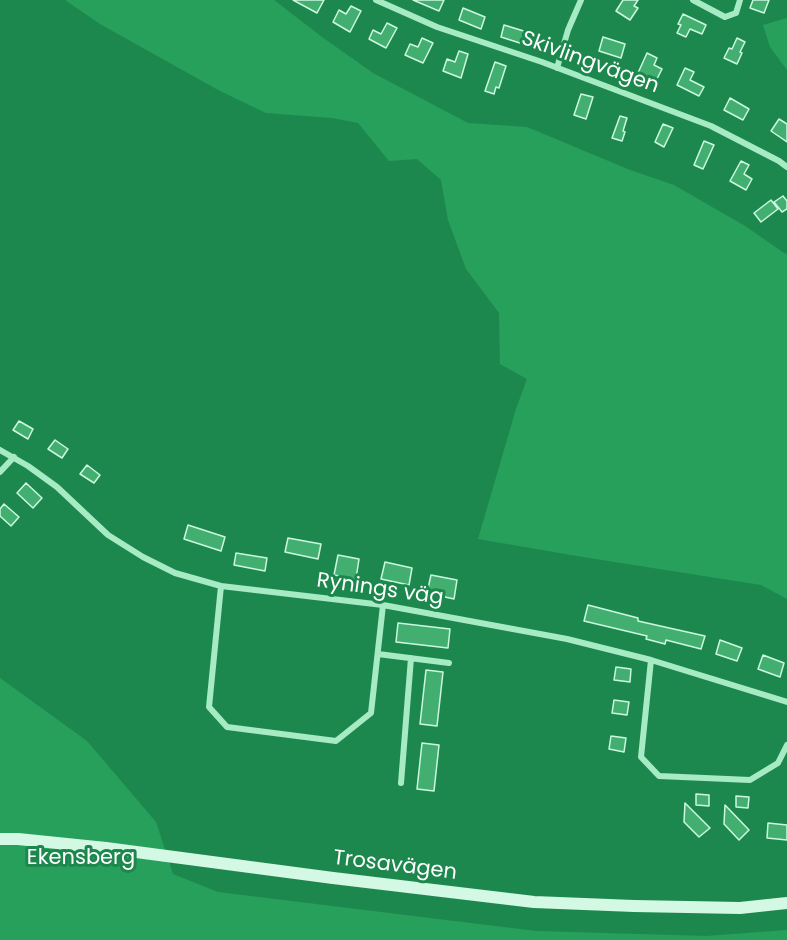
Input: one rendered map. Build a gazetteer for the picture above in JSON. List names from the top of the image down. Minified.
{"streets":{"main road":["Trosavägen"],"street":["Skivlingvägen","Rynings väg"]},"parks":["Ekensberg"]}
